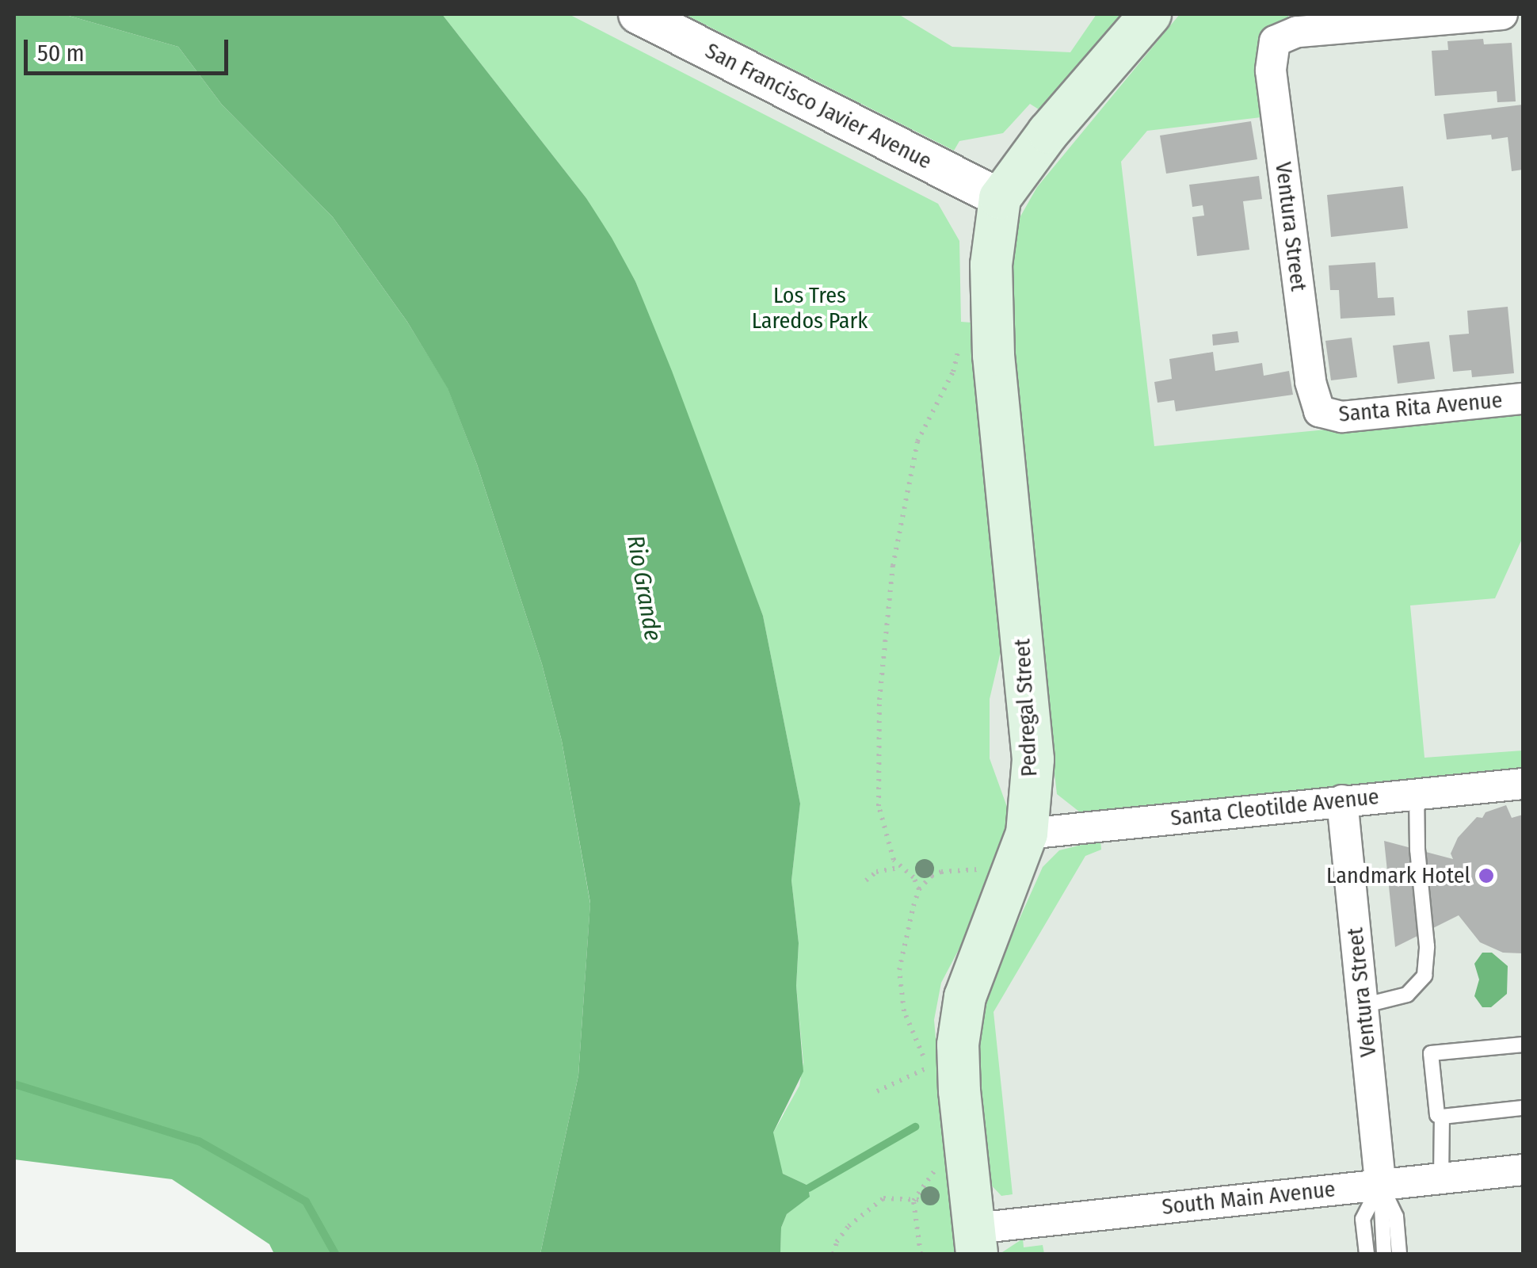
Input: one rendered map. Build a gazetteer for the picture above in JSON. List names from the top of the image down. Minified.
{"streets":{"main road":["Pedregal Street"],"street":["San Francisco Javier Avenue","Ventura Street","Santa Rita Avenue","Santa Cleotilde Avenue","South Main Avenue"]},"crossings":[["San Francisco Javier Avenue","Pedregal Street"],["Ventura Street","Santa Rita Avenue"],["Ventura Street","Santa Cleotilde Avenue"],["Ventura Street","South Main Avenue"],["Pedregal Street","Santa Cleotilde Avenue"],["Pedregal Street","South Main Avenue"]],"water":["Rio Grande"],"parks":["Los Tres Laredos Park"],"places":["Landmark Hotel"],"scale_bar":"50 m"}
